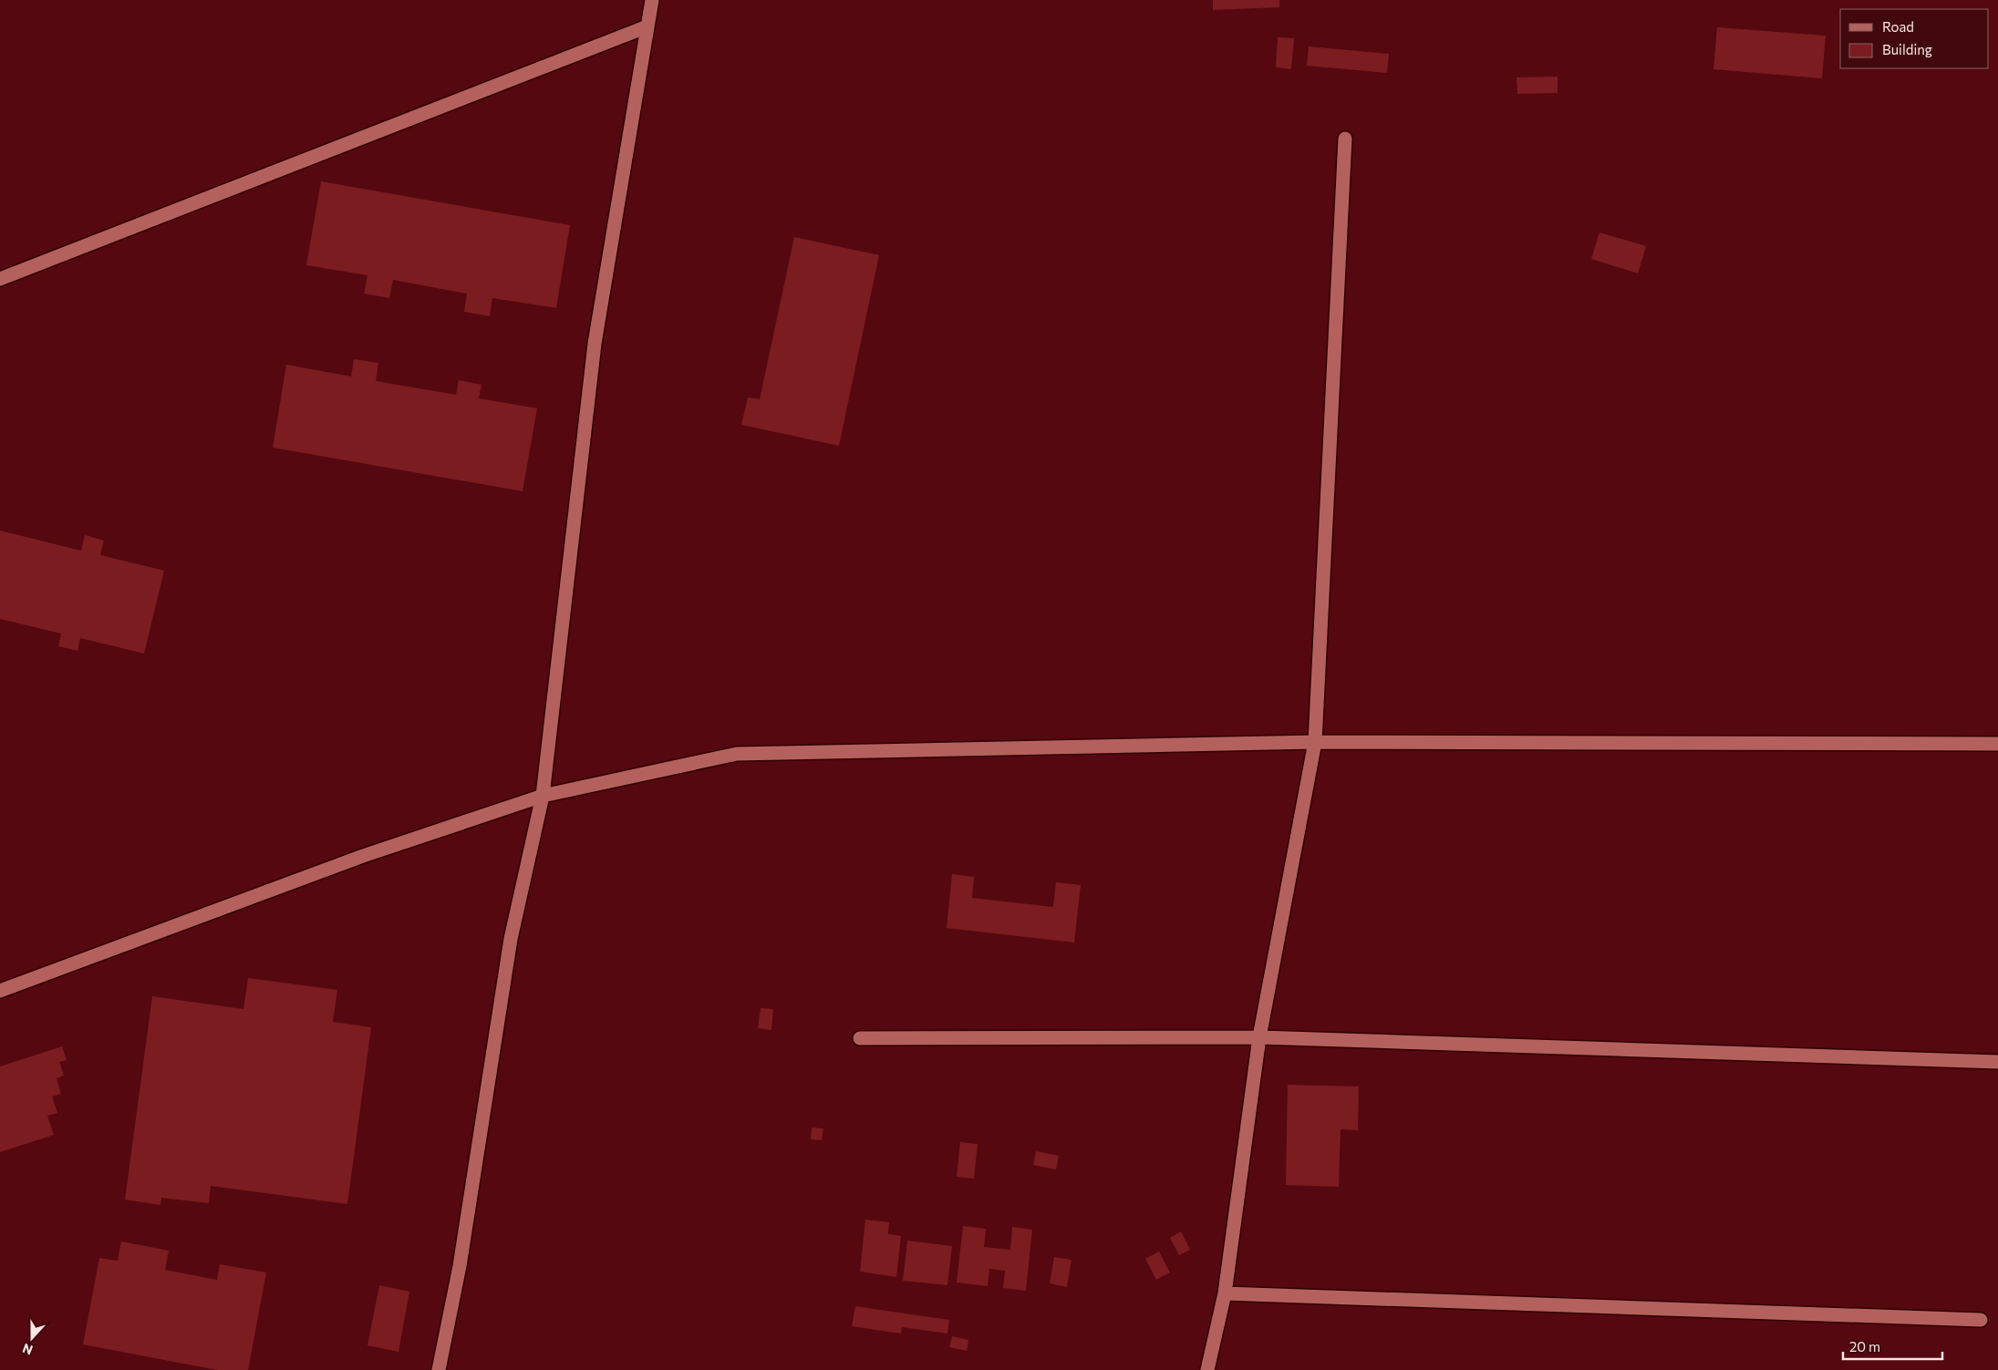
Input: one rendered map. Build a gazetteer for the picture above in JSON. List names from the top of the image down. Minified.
{"legend":["Road","Building"],"scale_bar":"20 m","north":"bottom"}
